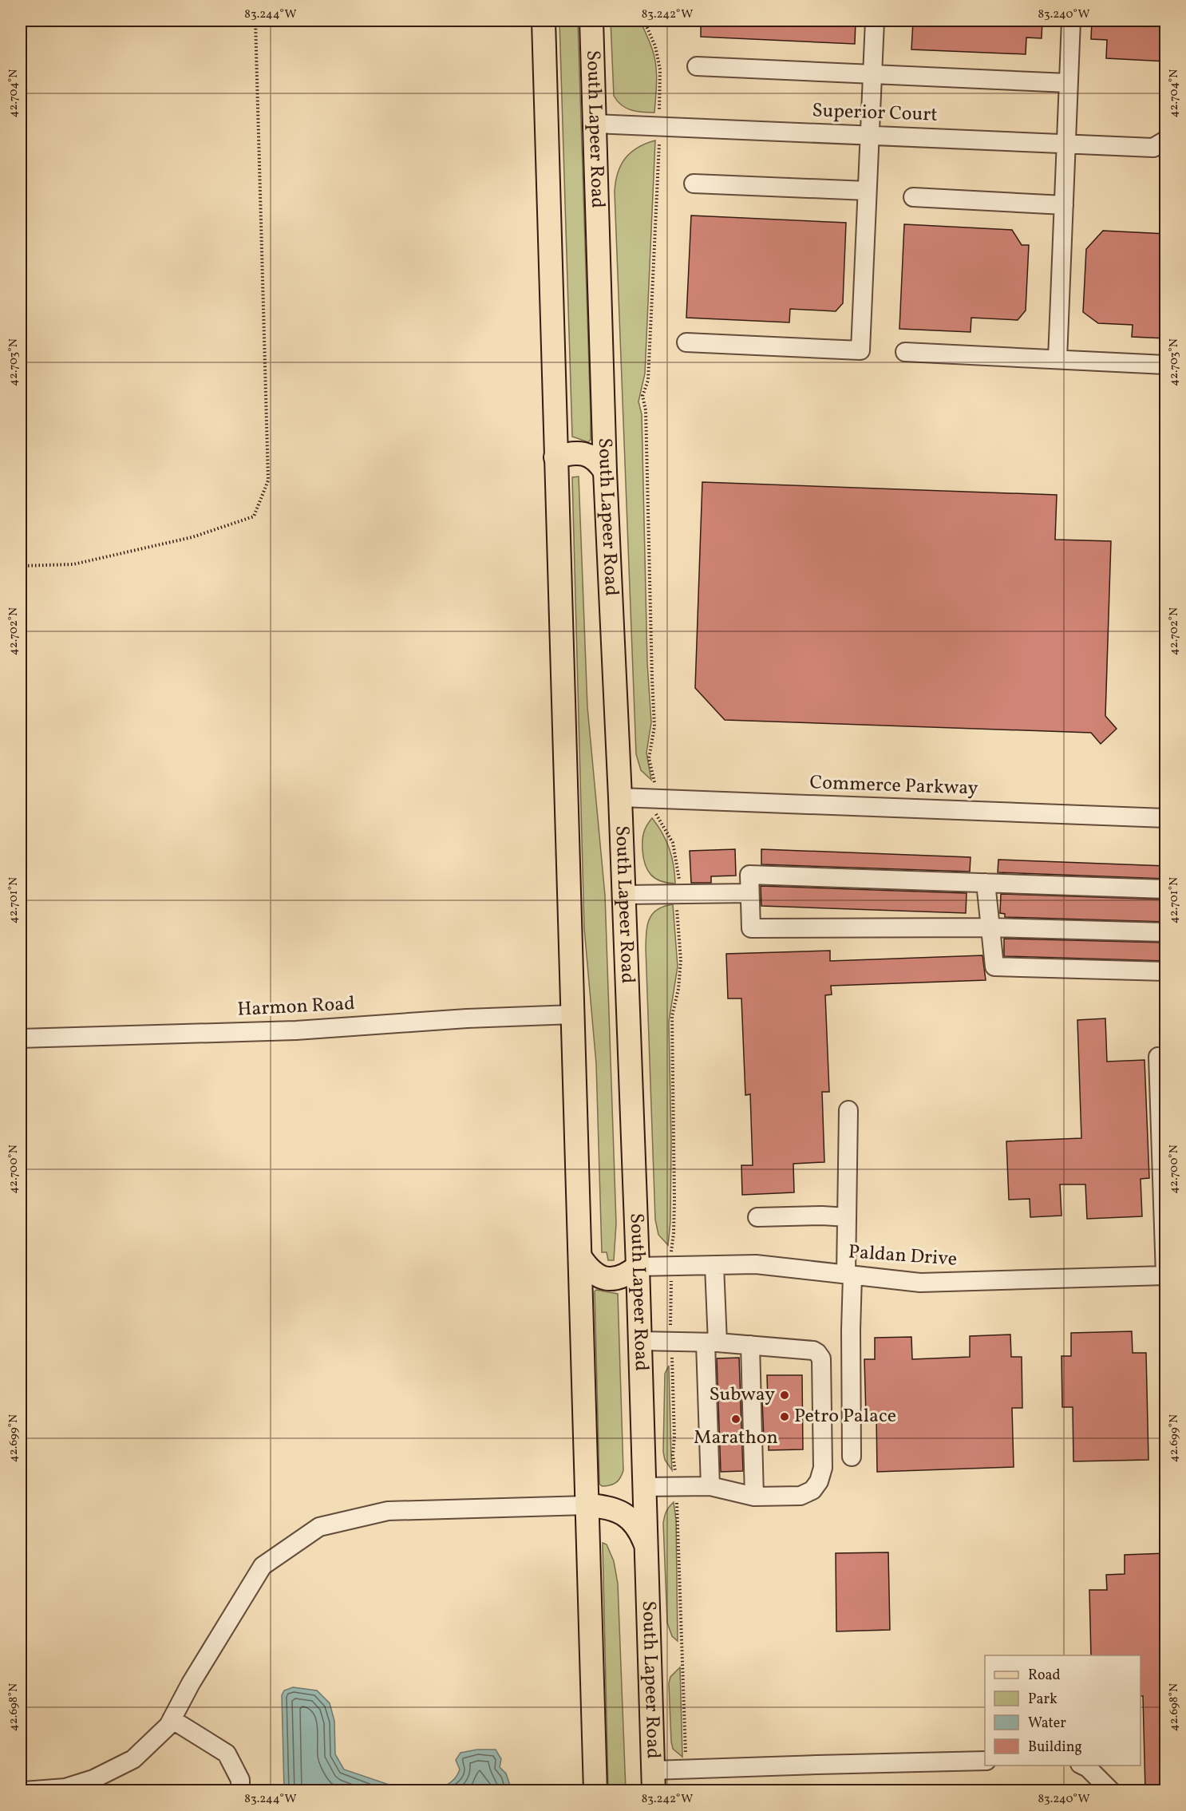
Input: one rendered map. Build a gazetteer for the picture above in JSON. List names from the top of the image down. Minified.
{"streets":{"main road":["South Lapeer Road"],"street":["Superior Court","Commerce Parkway","Harmon Road","Paldan Drive"]},"crossings":[["Superior Court","South Lapeer Road"],["South Lapeer Road","Commerce Parkway"],["South Lapeer Road","Paldan Drive"]],"places":["Subway","Petro Palace","Marathon"],"legend":["Road","Park","Water","Building"],"coordinates":["83.244°W","83.242°W","83.240°W","42.704°N","42.703°N","42.702°N","42.701°N","42.700°N","42.699°N","42.698°N"]}
